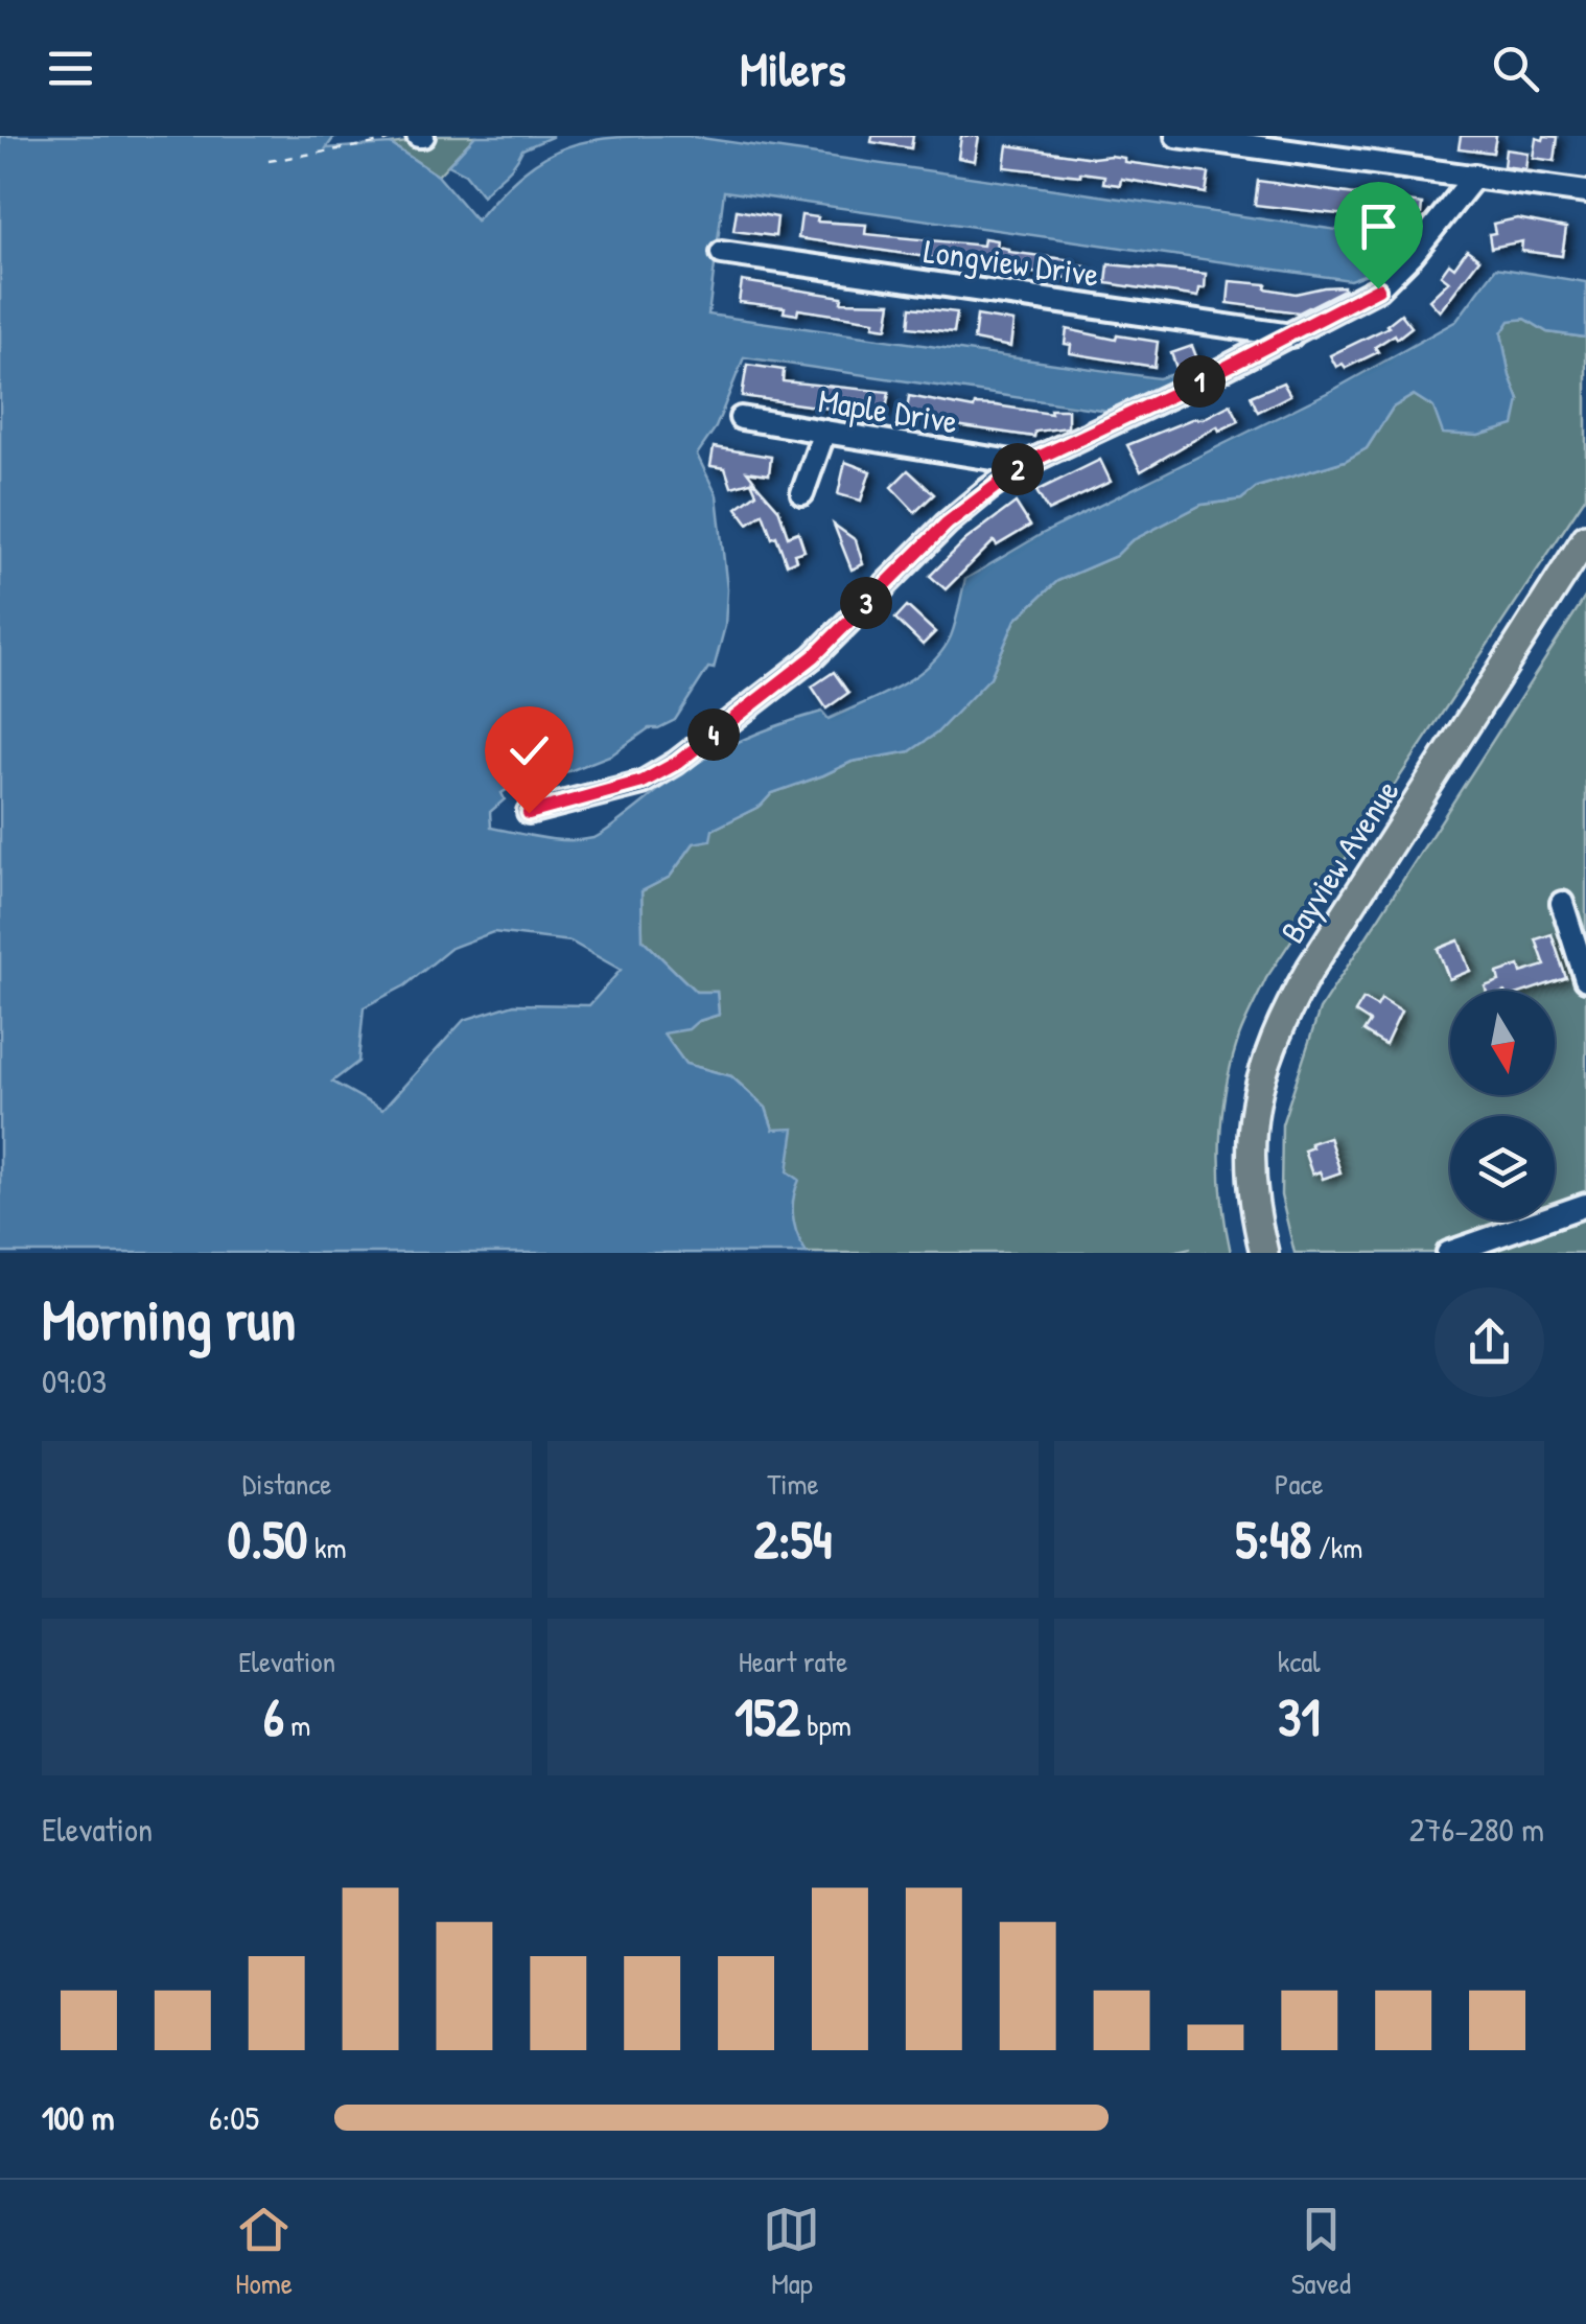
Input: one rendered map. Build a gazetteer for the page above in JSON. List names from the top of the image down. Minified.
{"streets":{"main road":["Bayview Avenue"],"street":["Longview Drive","Maple Drive"]},"north":"bottom","page":{"header":"Milers","pins":["1","2","3","4"],"heading":["Morning run","09:03"],"stats":[["Distance","0.50 km"],["Time","2:54"],["Pace","5:48 /km"],["Elevation","6 m"],["Heart rate","152 bpm"],["kcal","31"]],"chart":["Elevation","276–280 m"],"list":[{"name":"100 m","note":"6:05"}],"tabs":["Home","Map","Saved"]}}
